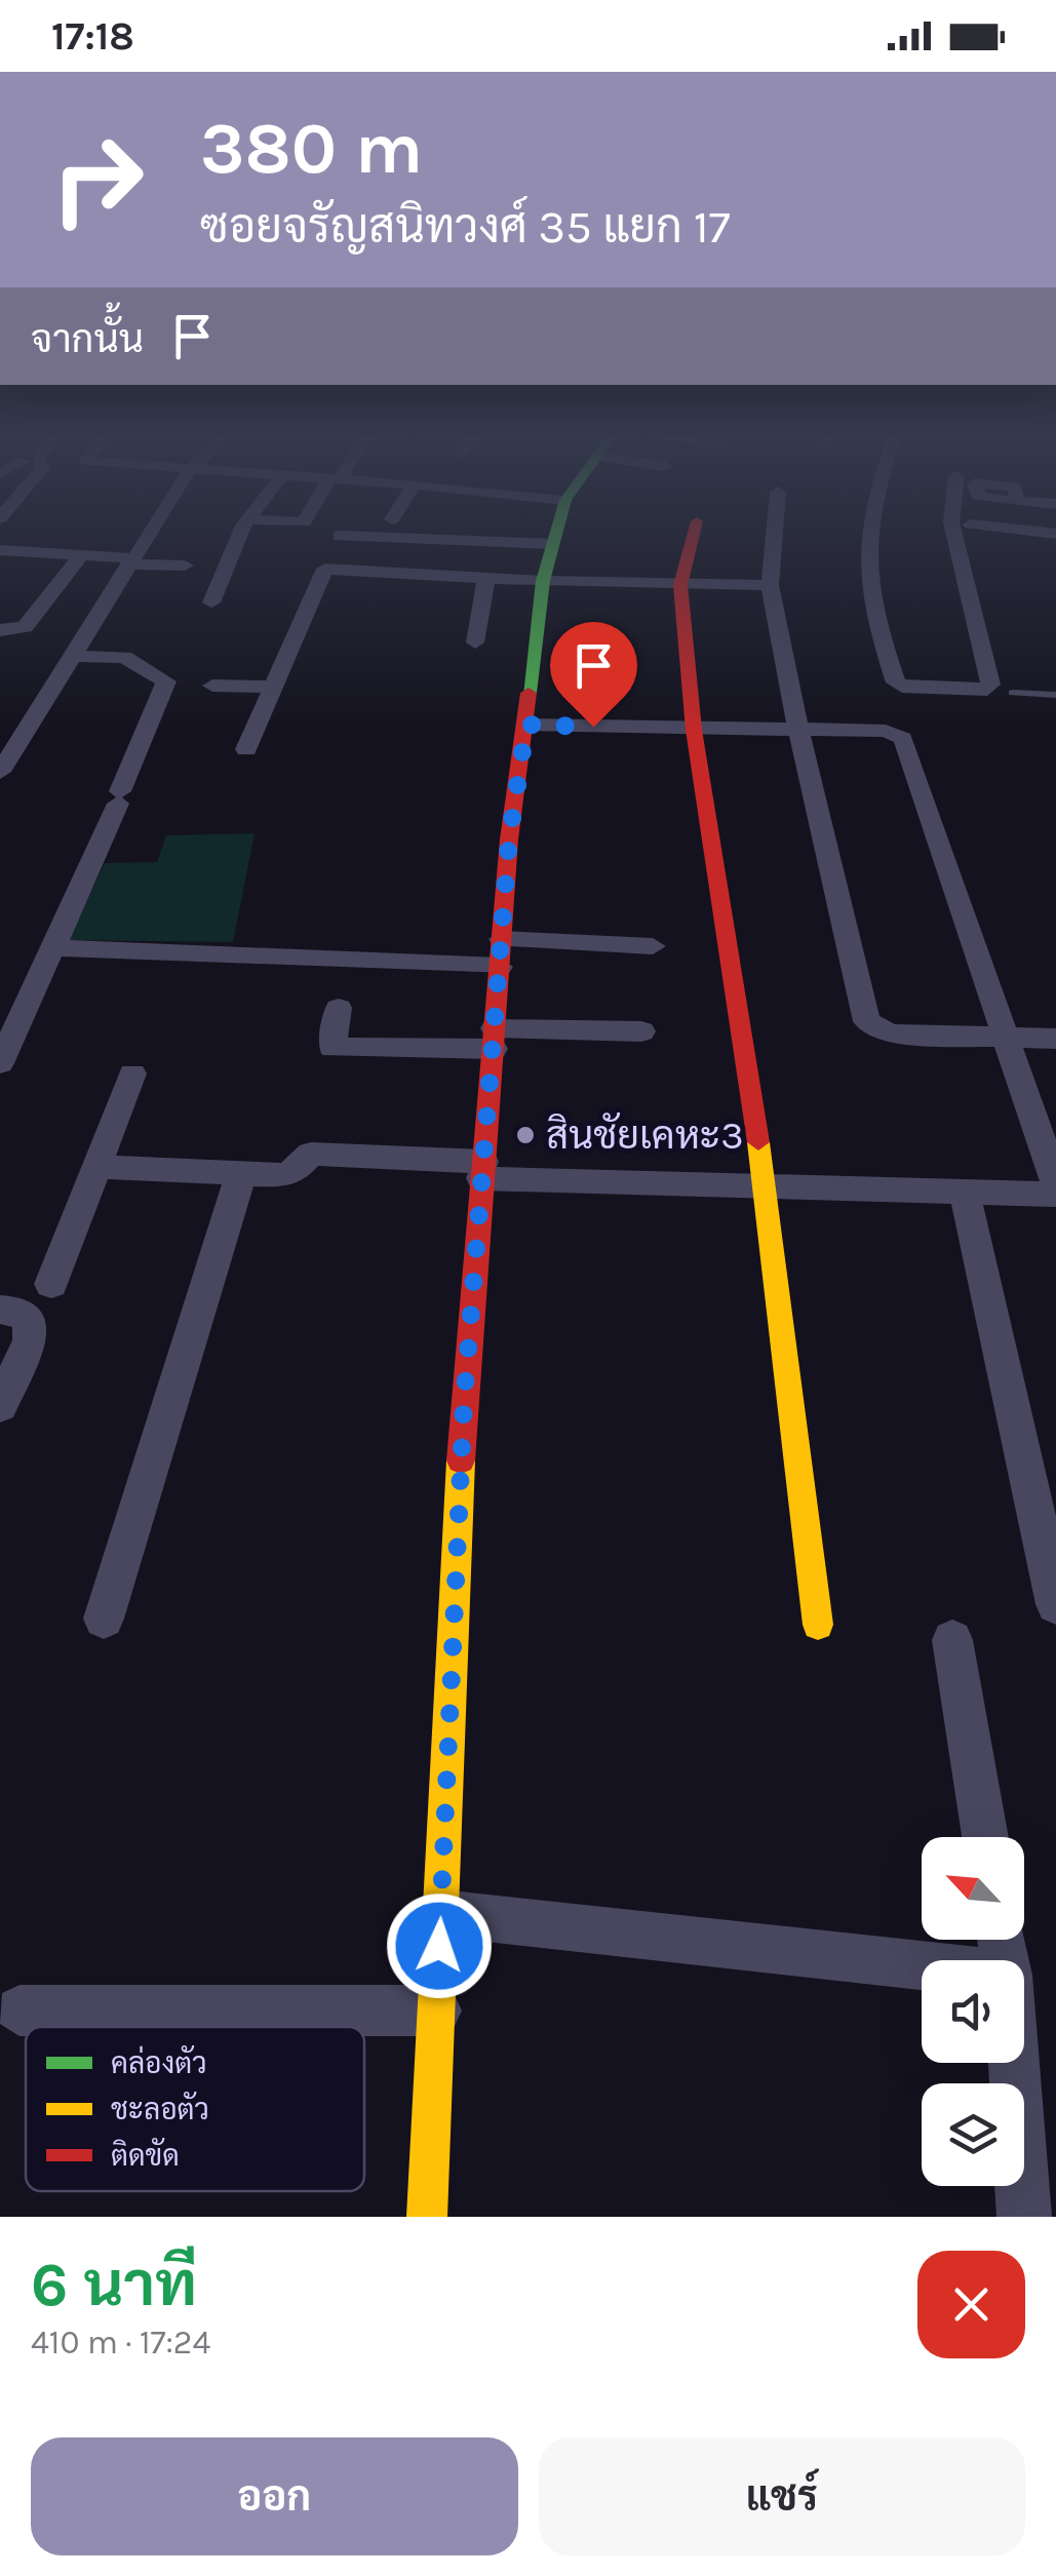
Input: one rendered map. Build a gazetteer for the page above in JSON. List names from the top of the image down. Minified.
{"places":["สินชัยเคหะ3"],"legend":["คล่องตัว","ชะลอตัว","ติดขัด"],"north":"top left","page":{"status":"17:18","turn":["380 m","ซอยจรัญสนิทวงศ์ 35 แยก 17"],"then":"จากนั้น","heading":["6 นาที","410 m · 17:24"],"buttons":["ออก","แชร์"]}}
